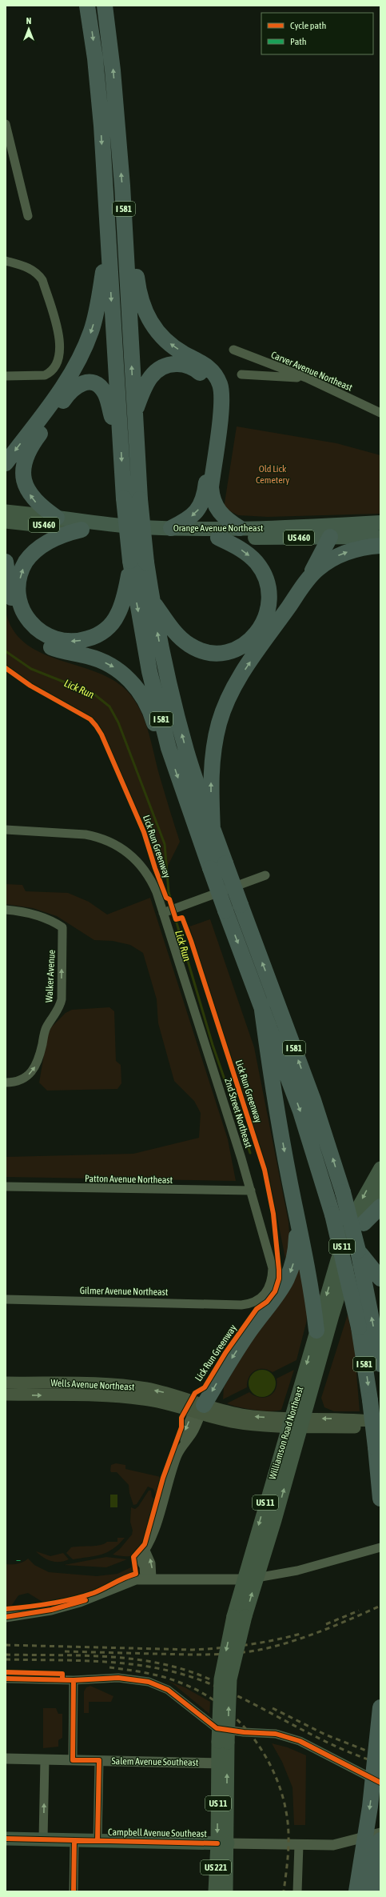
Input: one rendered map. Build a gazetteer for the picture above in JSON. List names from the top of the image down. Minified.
{"streets":{"highway":["I 581","US 460","Orange Avenue Northeast"],"main road":["US 11","Wells Avenue Northeast","Williamson Road Northeast","Campbell Avenue Southeast","US 221"],"street":["Carver Avenue Northeast","Walker Avenue","2nd Street Northeast","Patton Avenue Northeast","Gilmer Avenue Northeast","Salem Avenue Southeast"],"cycle path":["Lick Run Greenway"]},"crossings":[["US 460","Orange Avenue Northeast"],["2nd Street Northeast","Patton Avenue Northeast"],["2nd Street Northeast","Gilmer Avenue Northeast"],["US 11","Williamson Road Northeast"],["US 11","Salem Avenue Southeast"],["US 11","Campbell Avenue Southeast"],["US 11","US 221"],["Wells Avenue Northeast","Williamson Road Northeast"],["Williamson Road Northeast","Salem Avenue Southeast"],["Campbell Avenue Southeast","US 221"]],"water":["Lick Run"],"parks":["Old Lick Cemetery"],"legend":["Cycle path","Path"],"north":"top"}
